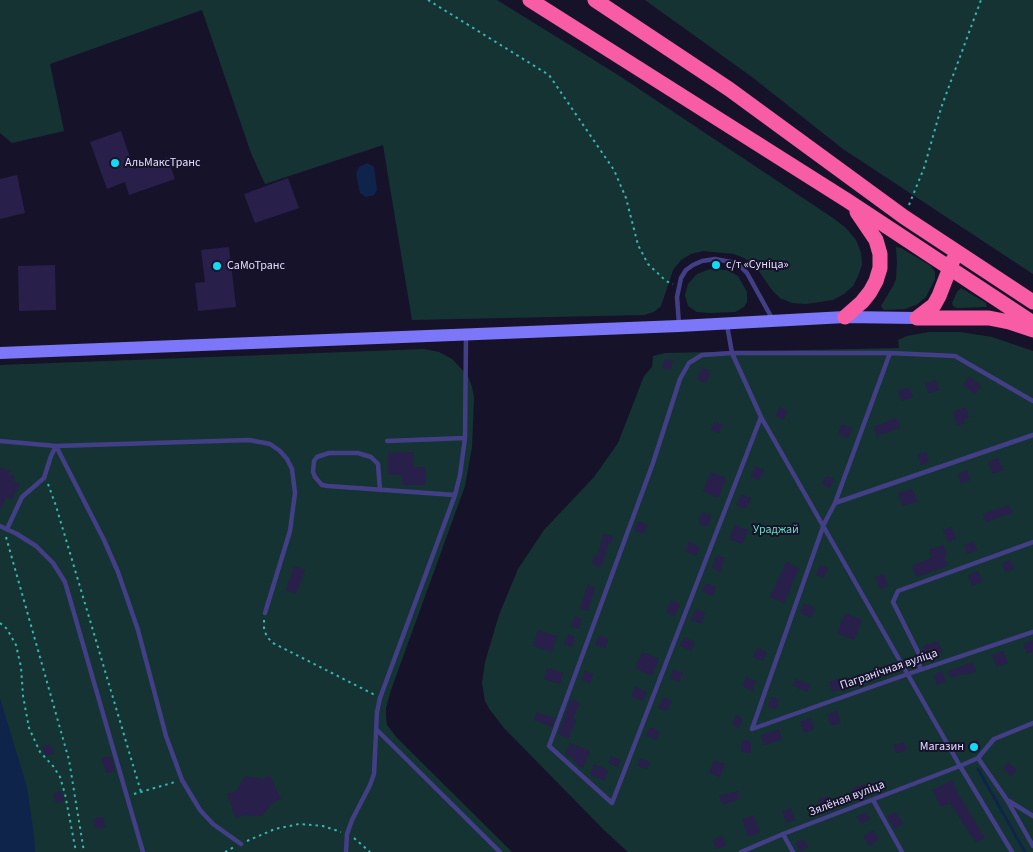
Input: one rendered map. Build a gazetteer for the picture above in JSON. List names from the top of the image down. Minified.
{"streets":{"lane":["Пагранічная вуліца","Зялёная вуліца"]},"parks":["Ураджай"],"places":["АльМаксТранс","с/т «Суніца»","СаМоТранс","Магазин"]}
